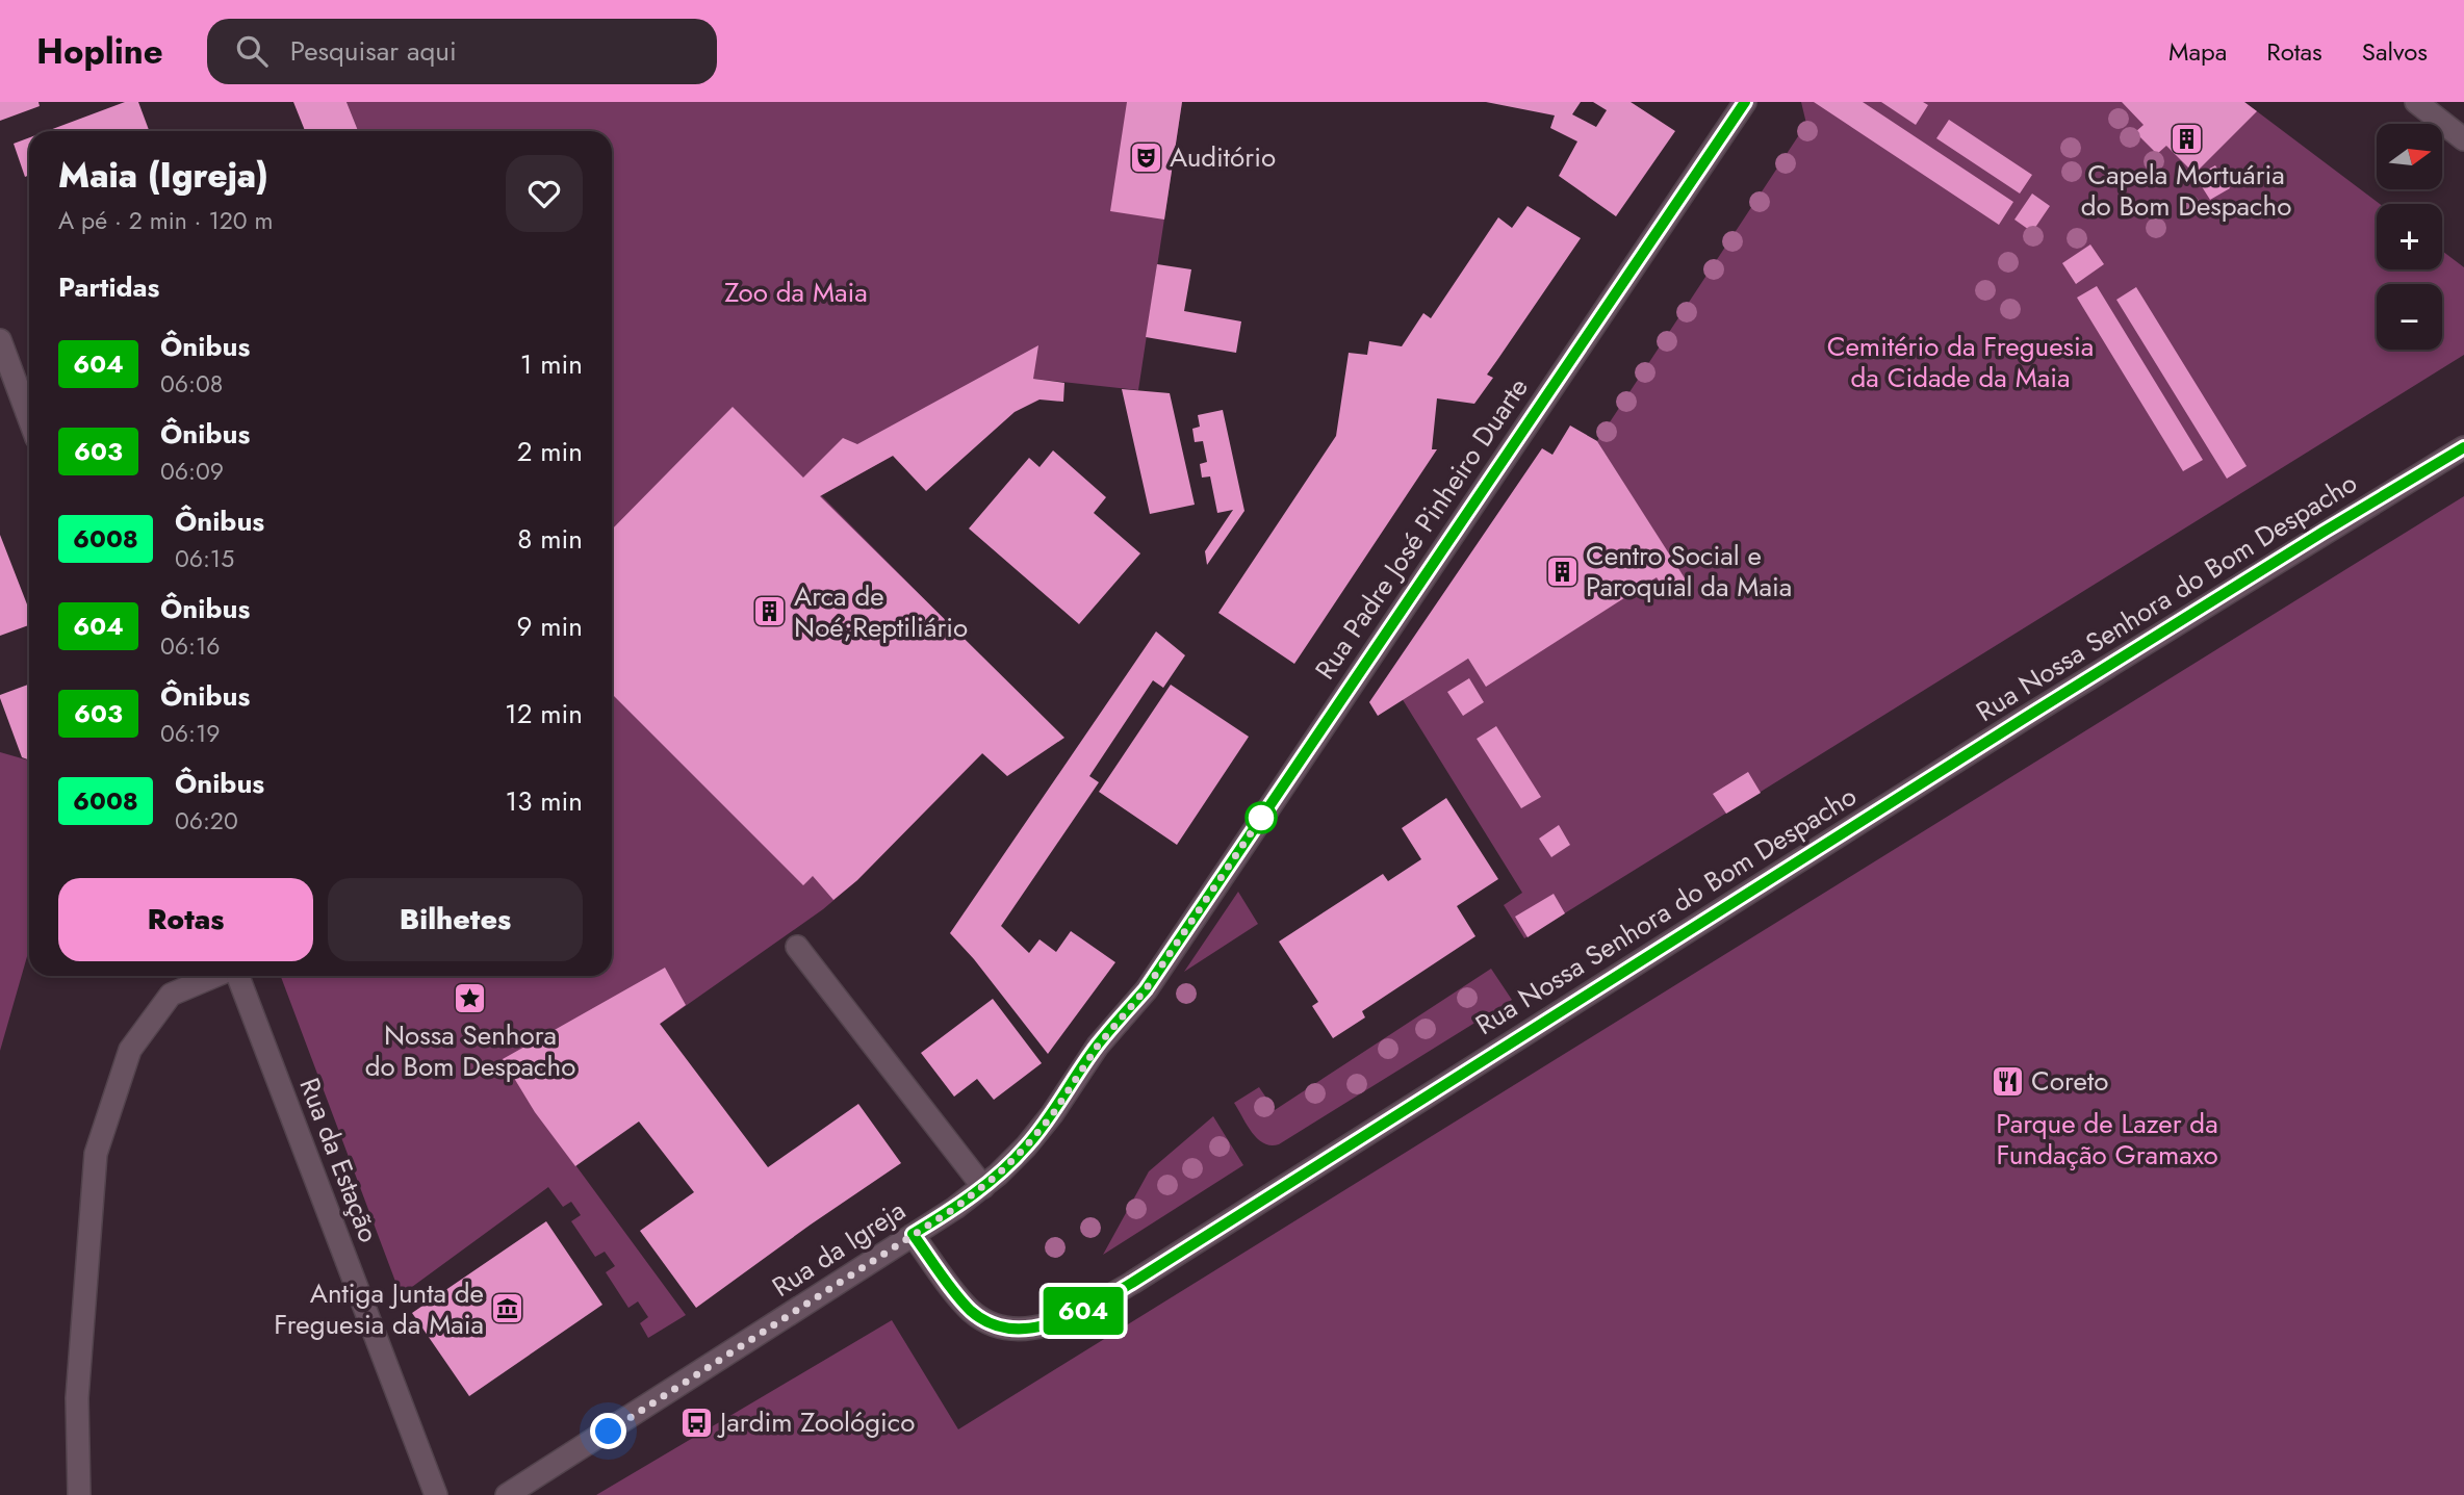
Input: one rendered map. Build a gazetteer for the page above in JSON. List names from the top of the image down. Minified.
{"streets":{"main road":["Rua Padre José Pinheiro Duarte","Rua Nossa Senhora do Bom Despacho","Rua da Estação","Rua da Igreja"]},"crossings":[["Rua Padre José Pinheiro Duarte","Rua da Igreja"],["Rua Nossa Senhora do Bom Despacho","Rua da Igreja"]],"parks":["Zoo da Maia","Cemitério da Freguesia da Cidade da Maia","Parque de Lazer da Fundação Gramaxo"],"places":{"building":["Capela Mortuária do Bom Despacho","Centro Social e Paroquial da Maia","Arca de Noé;Reptiliário"],"theatre":["Auditório"],"place":["Nossa Senhora do Bom Despacho"],"restaurant":["Coreto"],"museum":["Antiga Junta de Freguesia da Maia"],"bus stop":["Jardim Zoológico"]},"lines":["bus line 604"],"north":"right","page":{"header":"Hopline","search":"Pesquisar aqui","nav":["Mapa","Rotas","Salvos"],"on_map":"604","map_buttons":["+","−"],"heading":[["Maia (Igreja)","A pé · 2 min · 120 m"],"Partidas"],"list":[{"mark":"604","name":"Ônibus","note":"06:08","value":"1 min"},{"mark":"603","name":"Ônibus","note":"06:09","value":"2 min"},{"mark":"6008","name":"Ônibus","note":"06:15","value":"8 min"},{"mark":"604","name":"Ônibus","note":"06:16","value":"9 min"},{"mark":"603","name":"Ônibus","note":"06:19","value":"12 min"},{"mark":"6008","name":"Ônibus","note":"06:20","value":"13 min"}],"buttons":["Rotas","Bilhetes"]}}
